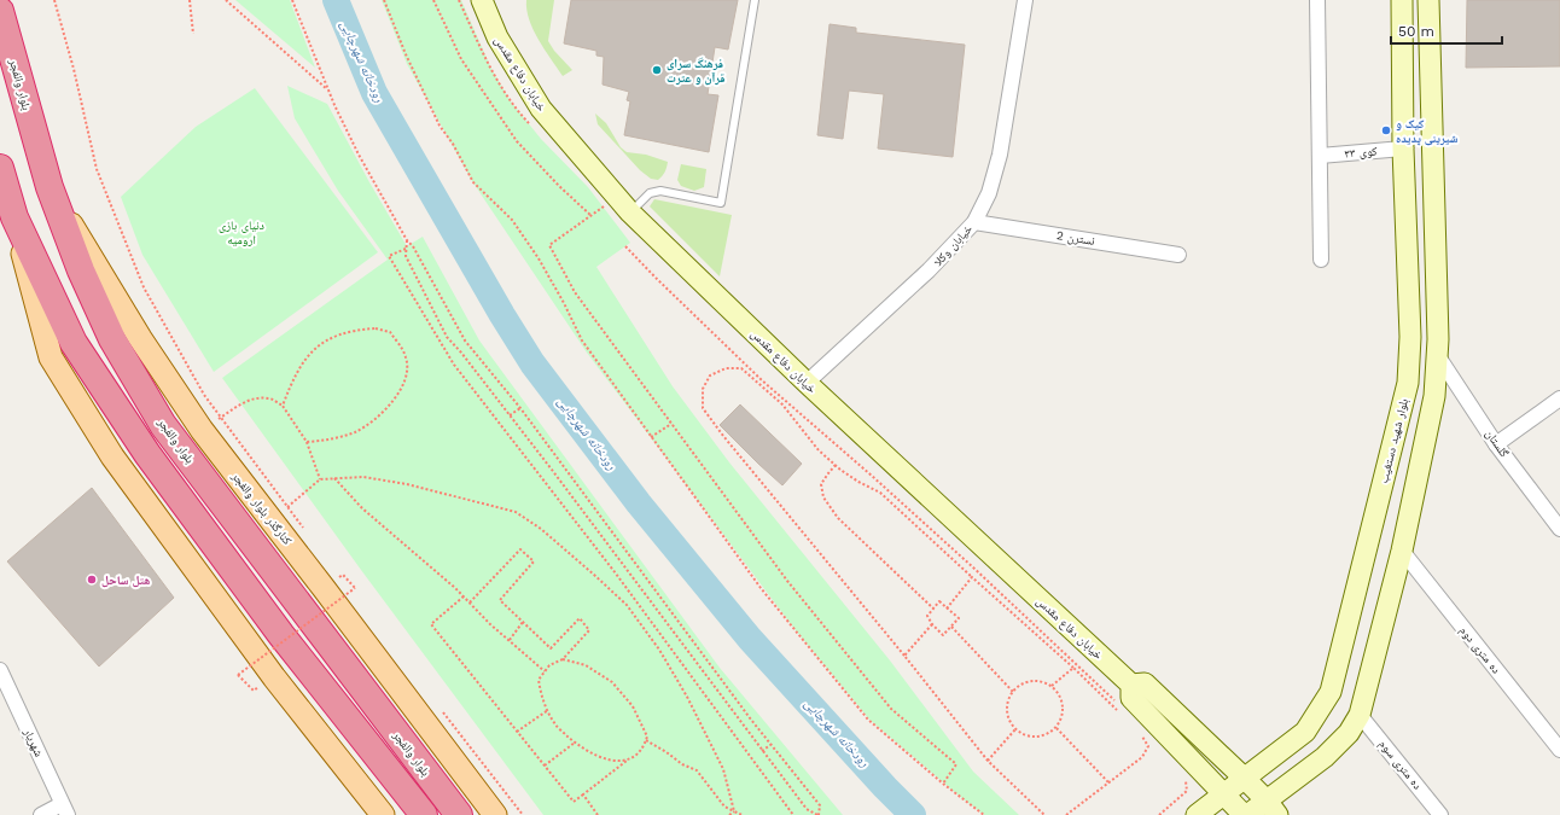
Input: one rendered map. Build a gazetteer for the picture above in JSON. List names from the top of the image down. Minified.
{"streets":{"highway":["بلوار والفجر"],"main road":["خیابان دفاع مقدس","بلوار شهید دستغیب","کنارگذر بلوار والفجر"],"street":["کوی ۳۳","نسترن 2","خیابان وکلا","گلستان","ده متری دوم","شهریار","ده متری سوم"]},"crossings":[["خیابان دفاع مقدس","خیابان وکلا"],["خیابان دفاع مقدس","بلوار شهید دستغیب"],["بلوار والفجر","کنارگذر بلوار والفجر"],["کوی ۳۳","بلوار شهید دستغیب"],["نسترن 2","خیابان وکلا"]],"water":["رودخانه شهرچایی"],"parks":["دنیای بازی ارومیه"],"places":["فرهنگ سرای قرآن و عترت","کیک و شیرینی پدیده","هتل ساحل"],"scale_bar":"50 m"}
